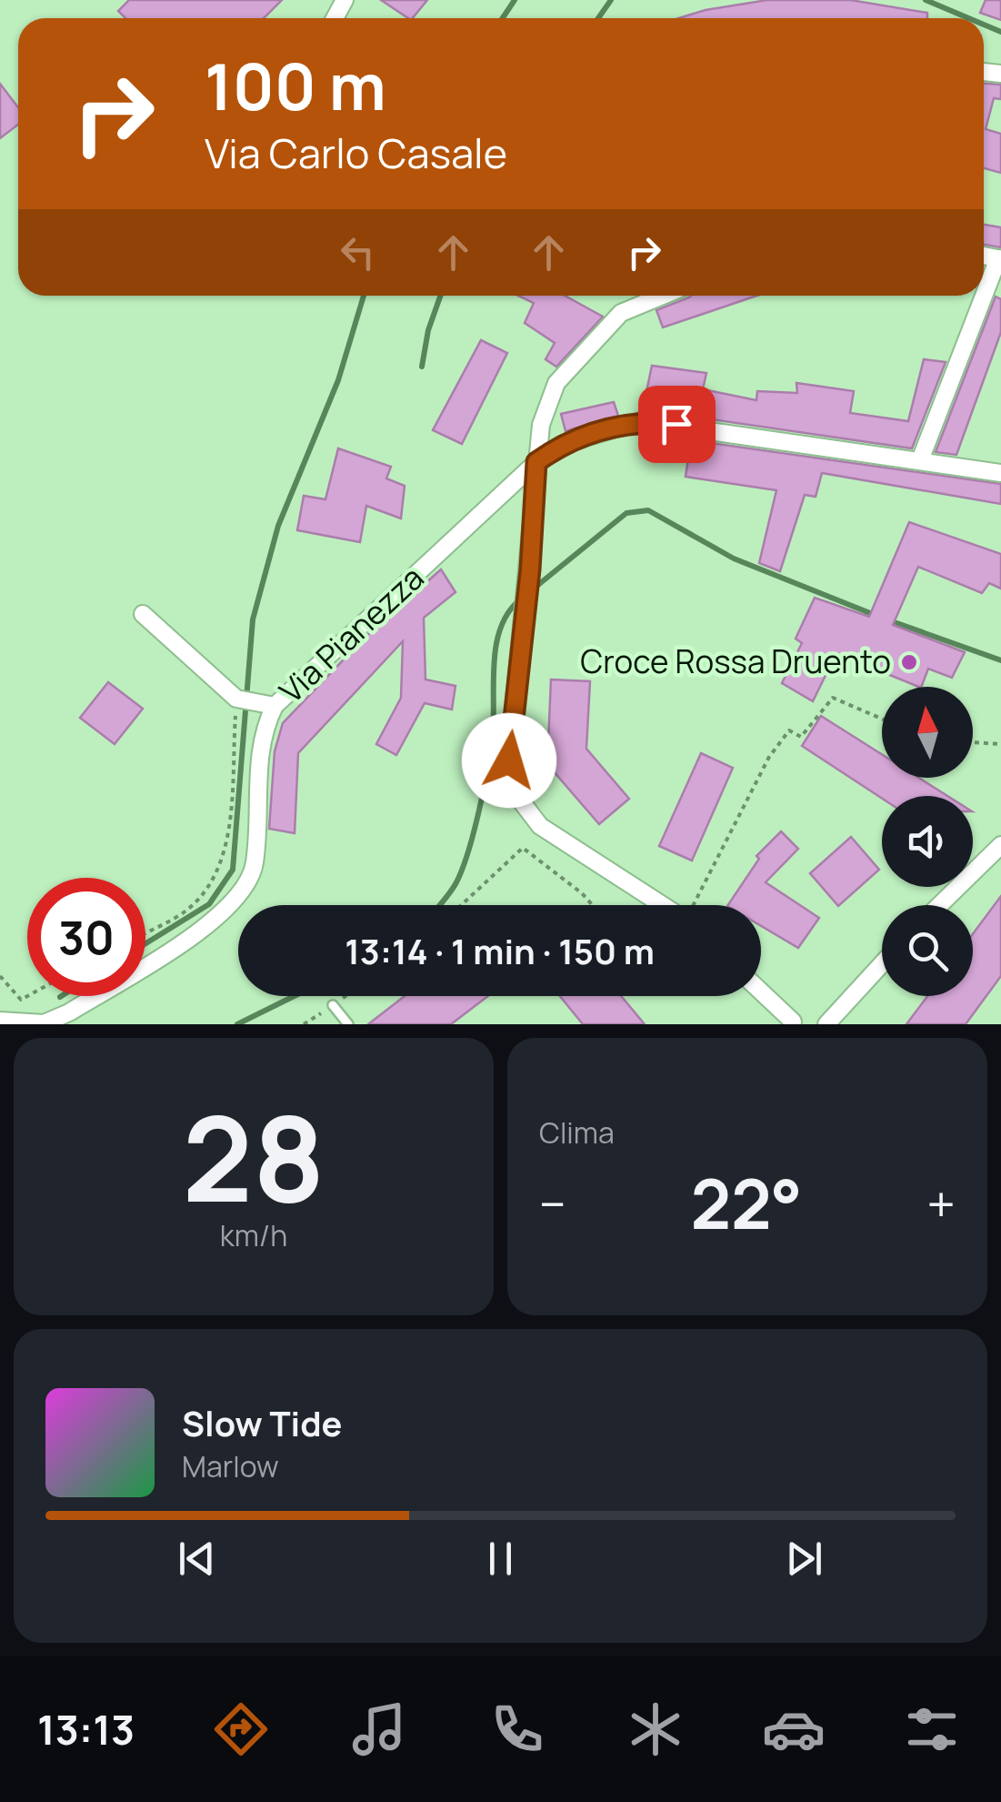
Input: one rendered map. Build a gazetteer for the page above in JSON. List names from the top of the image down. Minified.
{"streets":{"street":["Via Pianezza"]},"places":["Croce Rossa Druento"],"north":"top","page":{"turn":["100 m","Via Carlo Casale"],"limit":"30","trip":"13:14 · 1 min · 150 m","tile":[["28","km/h"],"Clima"],"heat":["−","22°","+"],"song":["Slow Tide","Marlow"],"tabs":"13:13"}}
